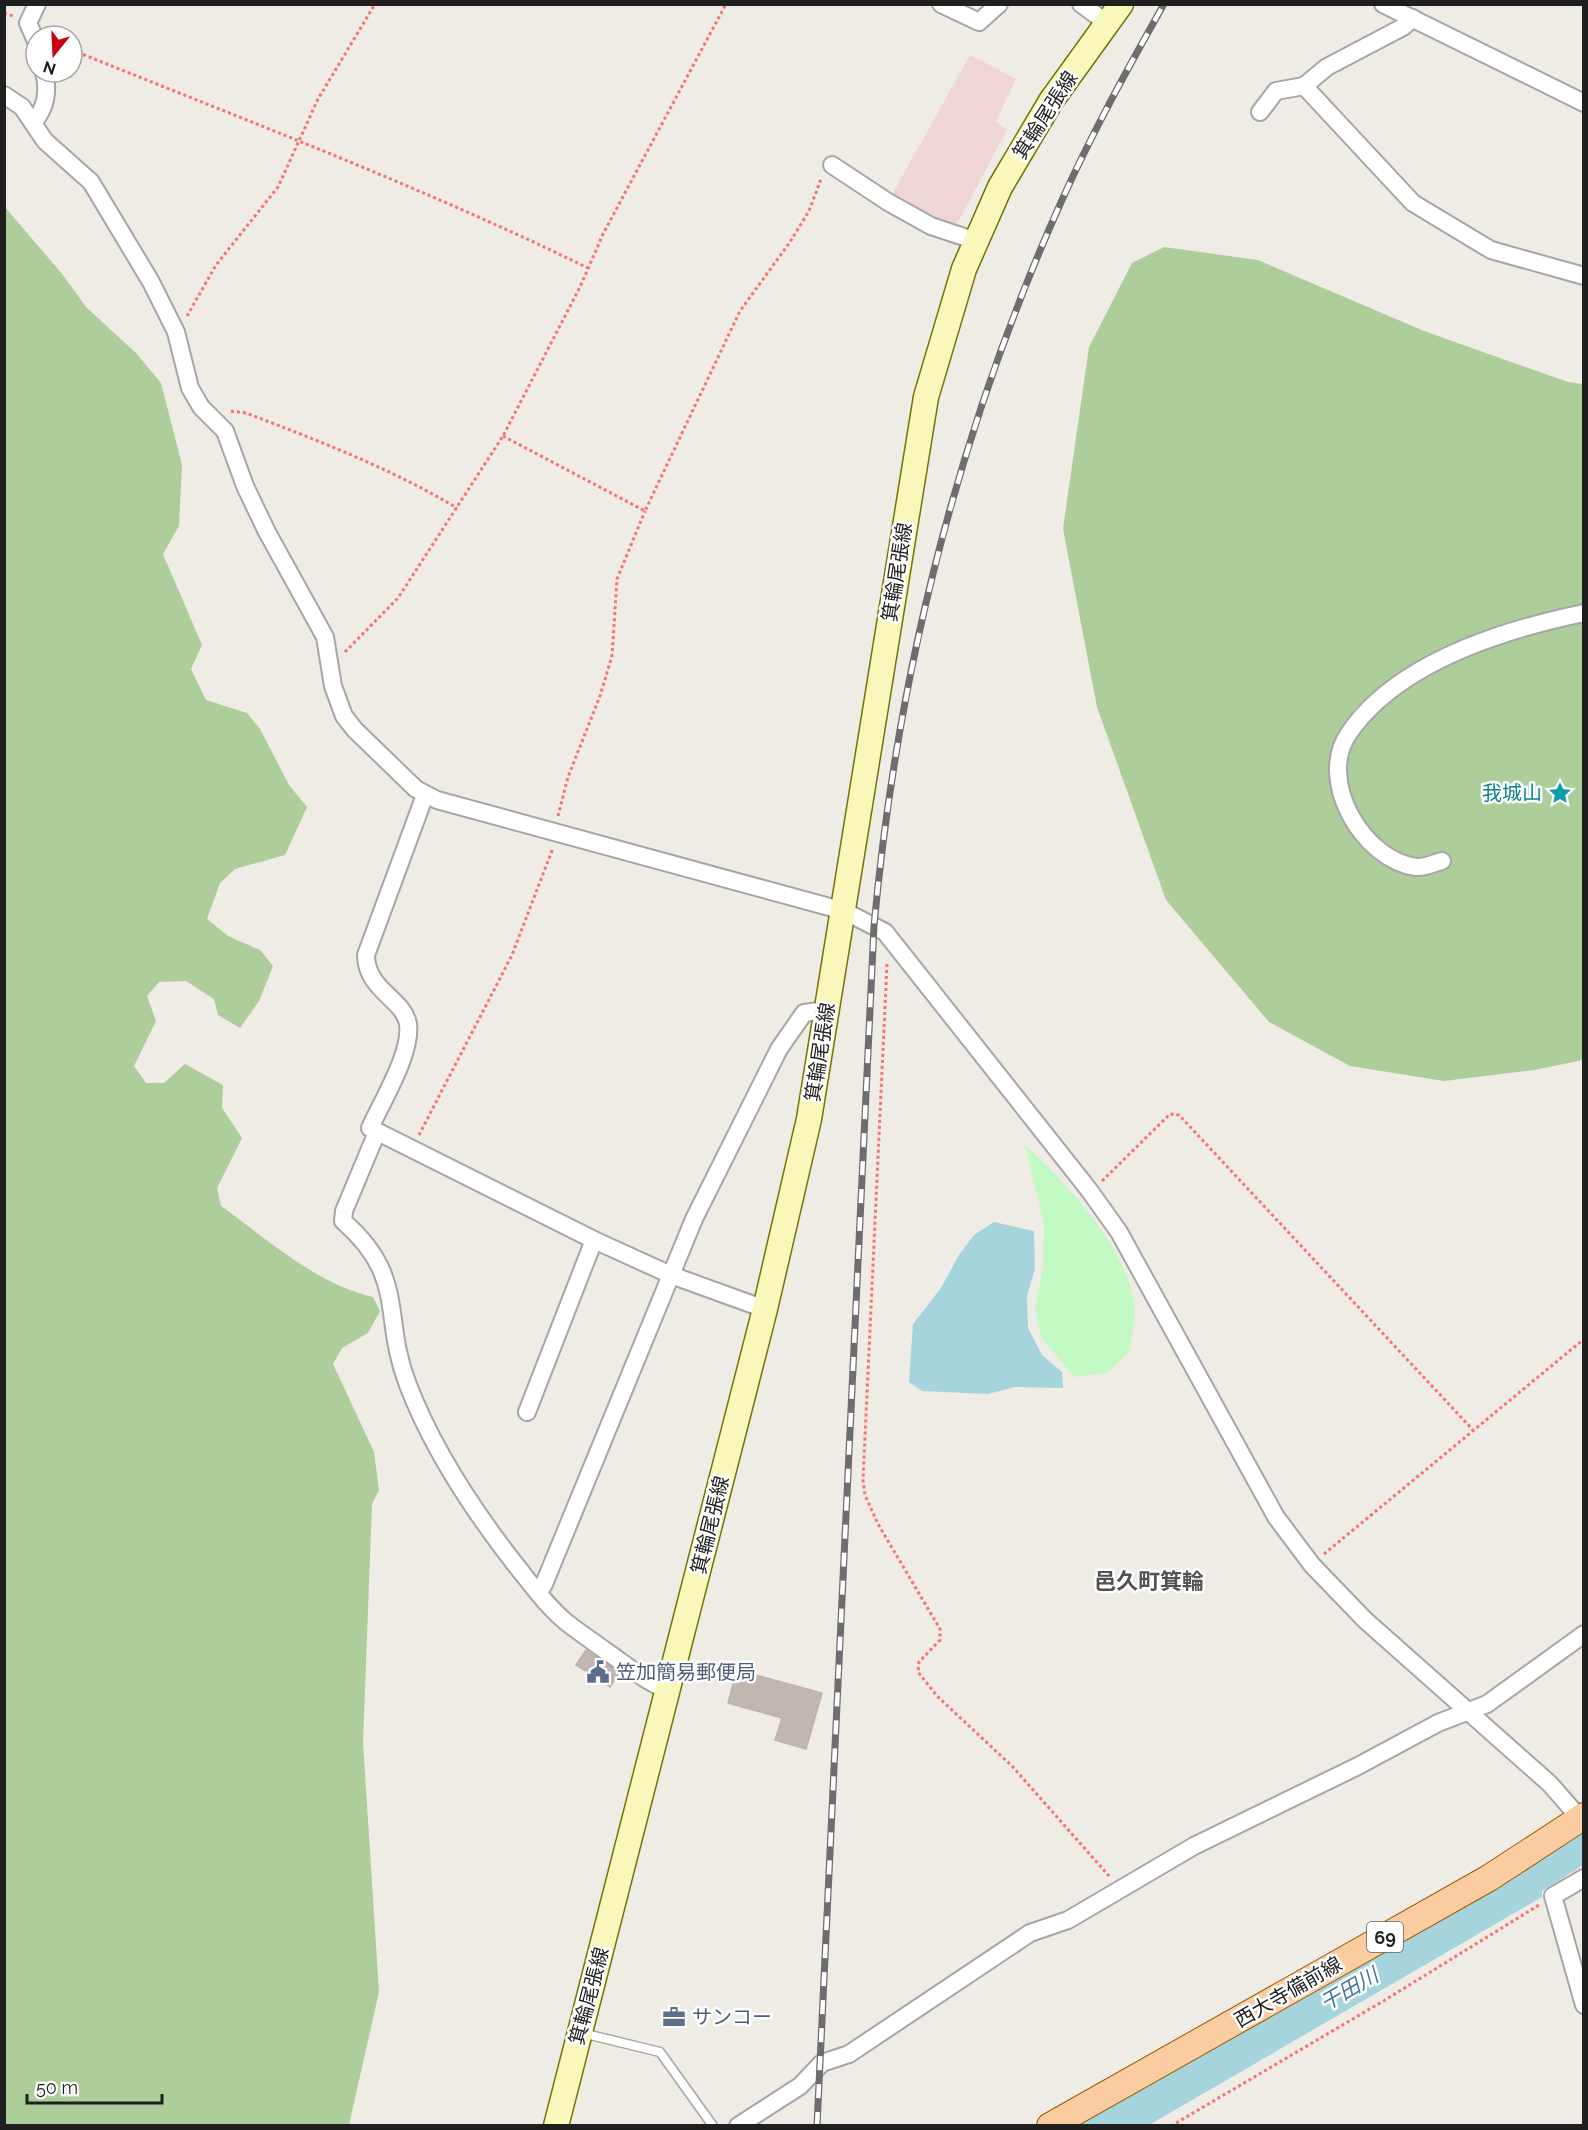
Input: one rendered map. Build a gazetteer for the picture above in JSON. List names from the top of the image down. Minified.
{"streets":{"main road":["箕輪尾張線","69","西大寺備前線"]},"districts":["邑久町箕輪"],"water":["干田川"],"places":{"place":["我城山"],"public building":["笠加簡易郵便局"],"office":["サンコー"]},"scale_bar":"50 m","north":"bottom"}
